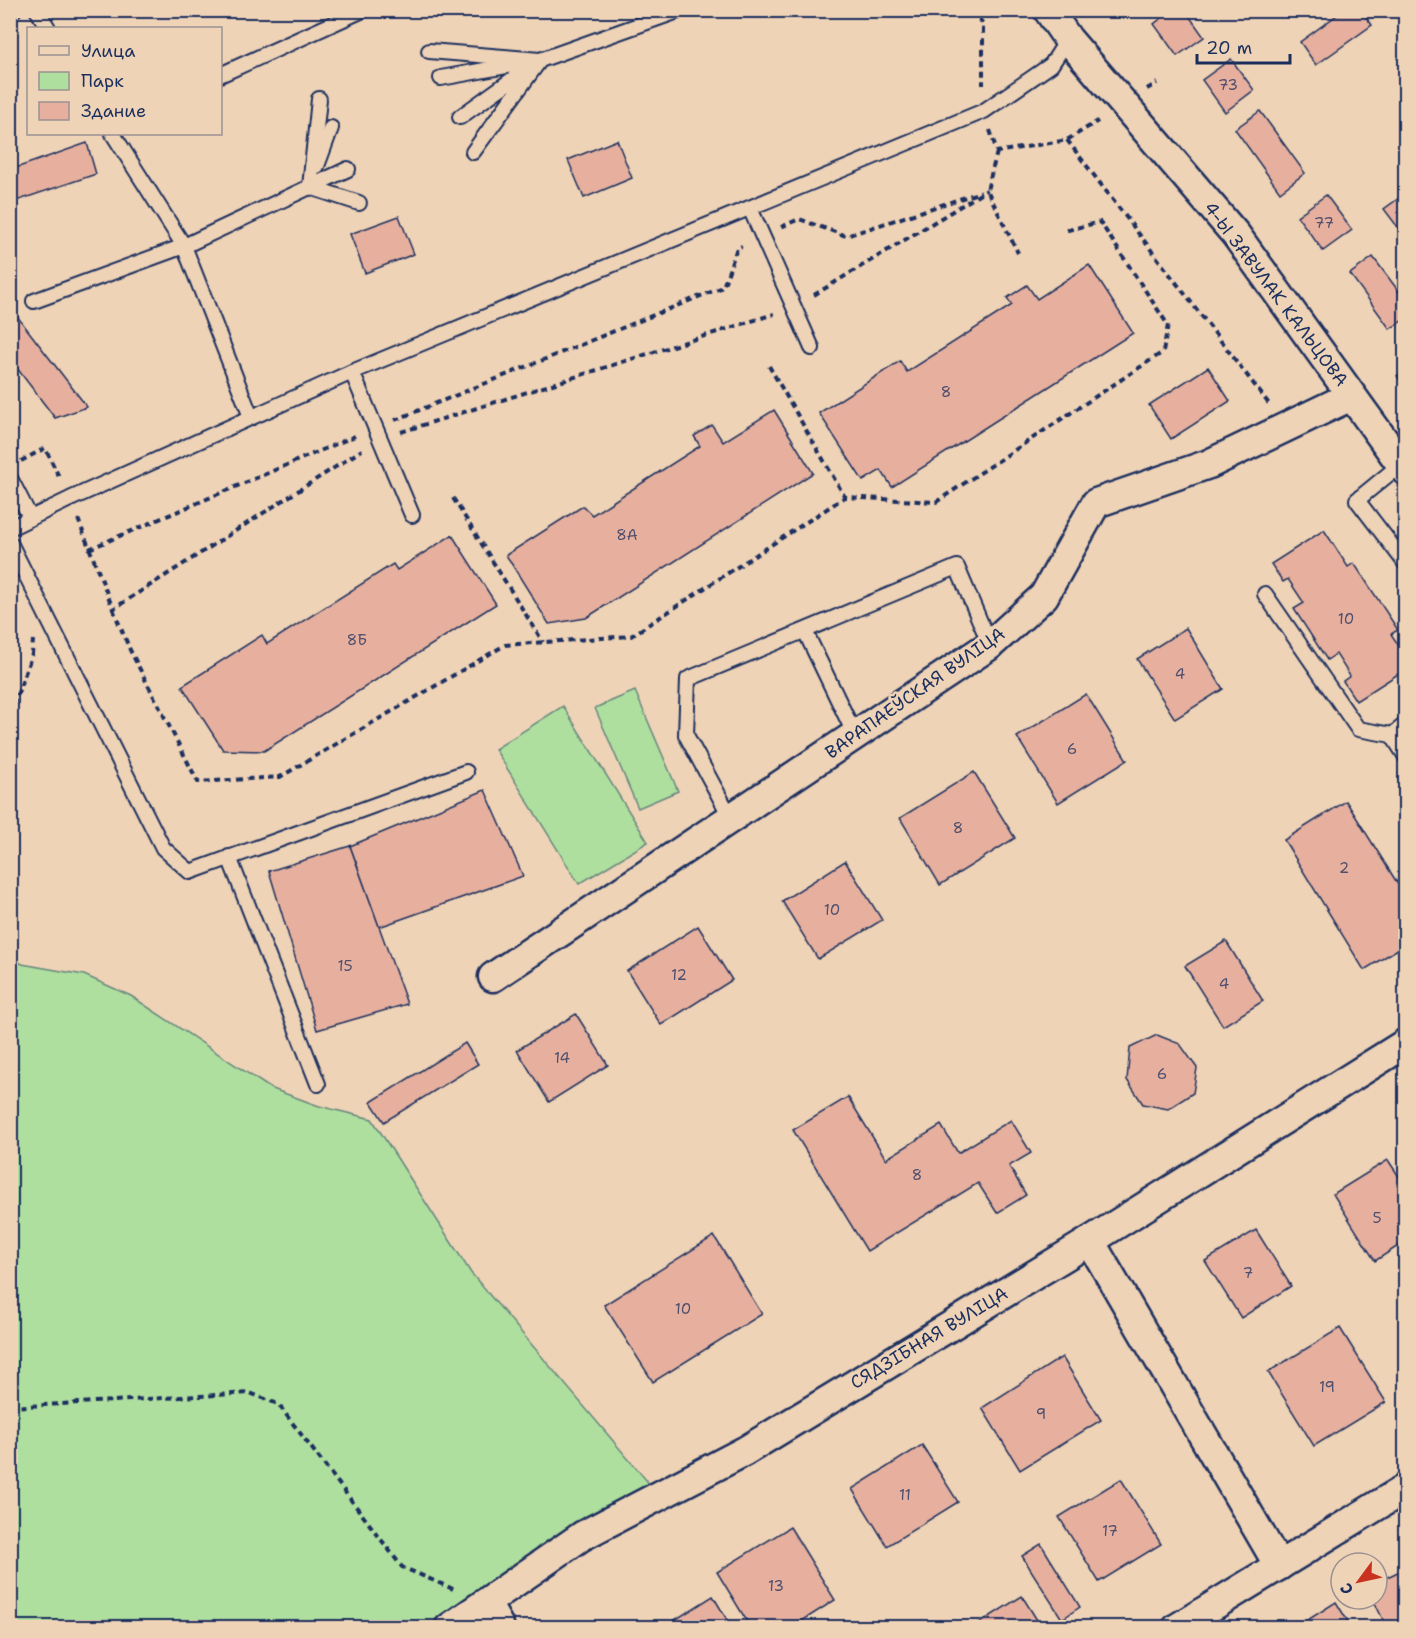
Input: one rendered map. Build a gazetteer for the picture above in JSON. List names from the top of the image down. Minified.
{"streets":{"street":["4-Ы ЗАВУЛАК КАЛЬЦОВА","ВАРАПАЕЎСКАЯ ВУЛІЦА","СЯДЗІБНАЯ ВУЛІЦА"]},"crossings":[["4-Ы ЗАВУЛАК КАЛЬЦОВА","ВАРАПАЕЎСКАЯ ВУЛІЦА"]],"house_numbers":["73","77","8","8А","10","8Б","4","6","8","2","10","15","12","4","14","6","8","5","7","10","19","9","11","17","13"],"legend":["Улица","Парк","Здание"],"scale_bar":"20 m","north":"bottom left"}
